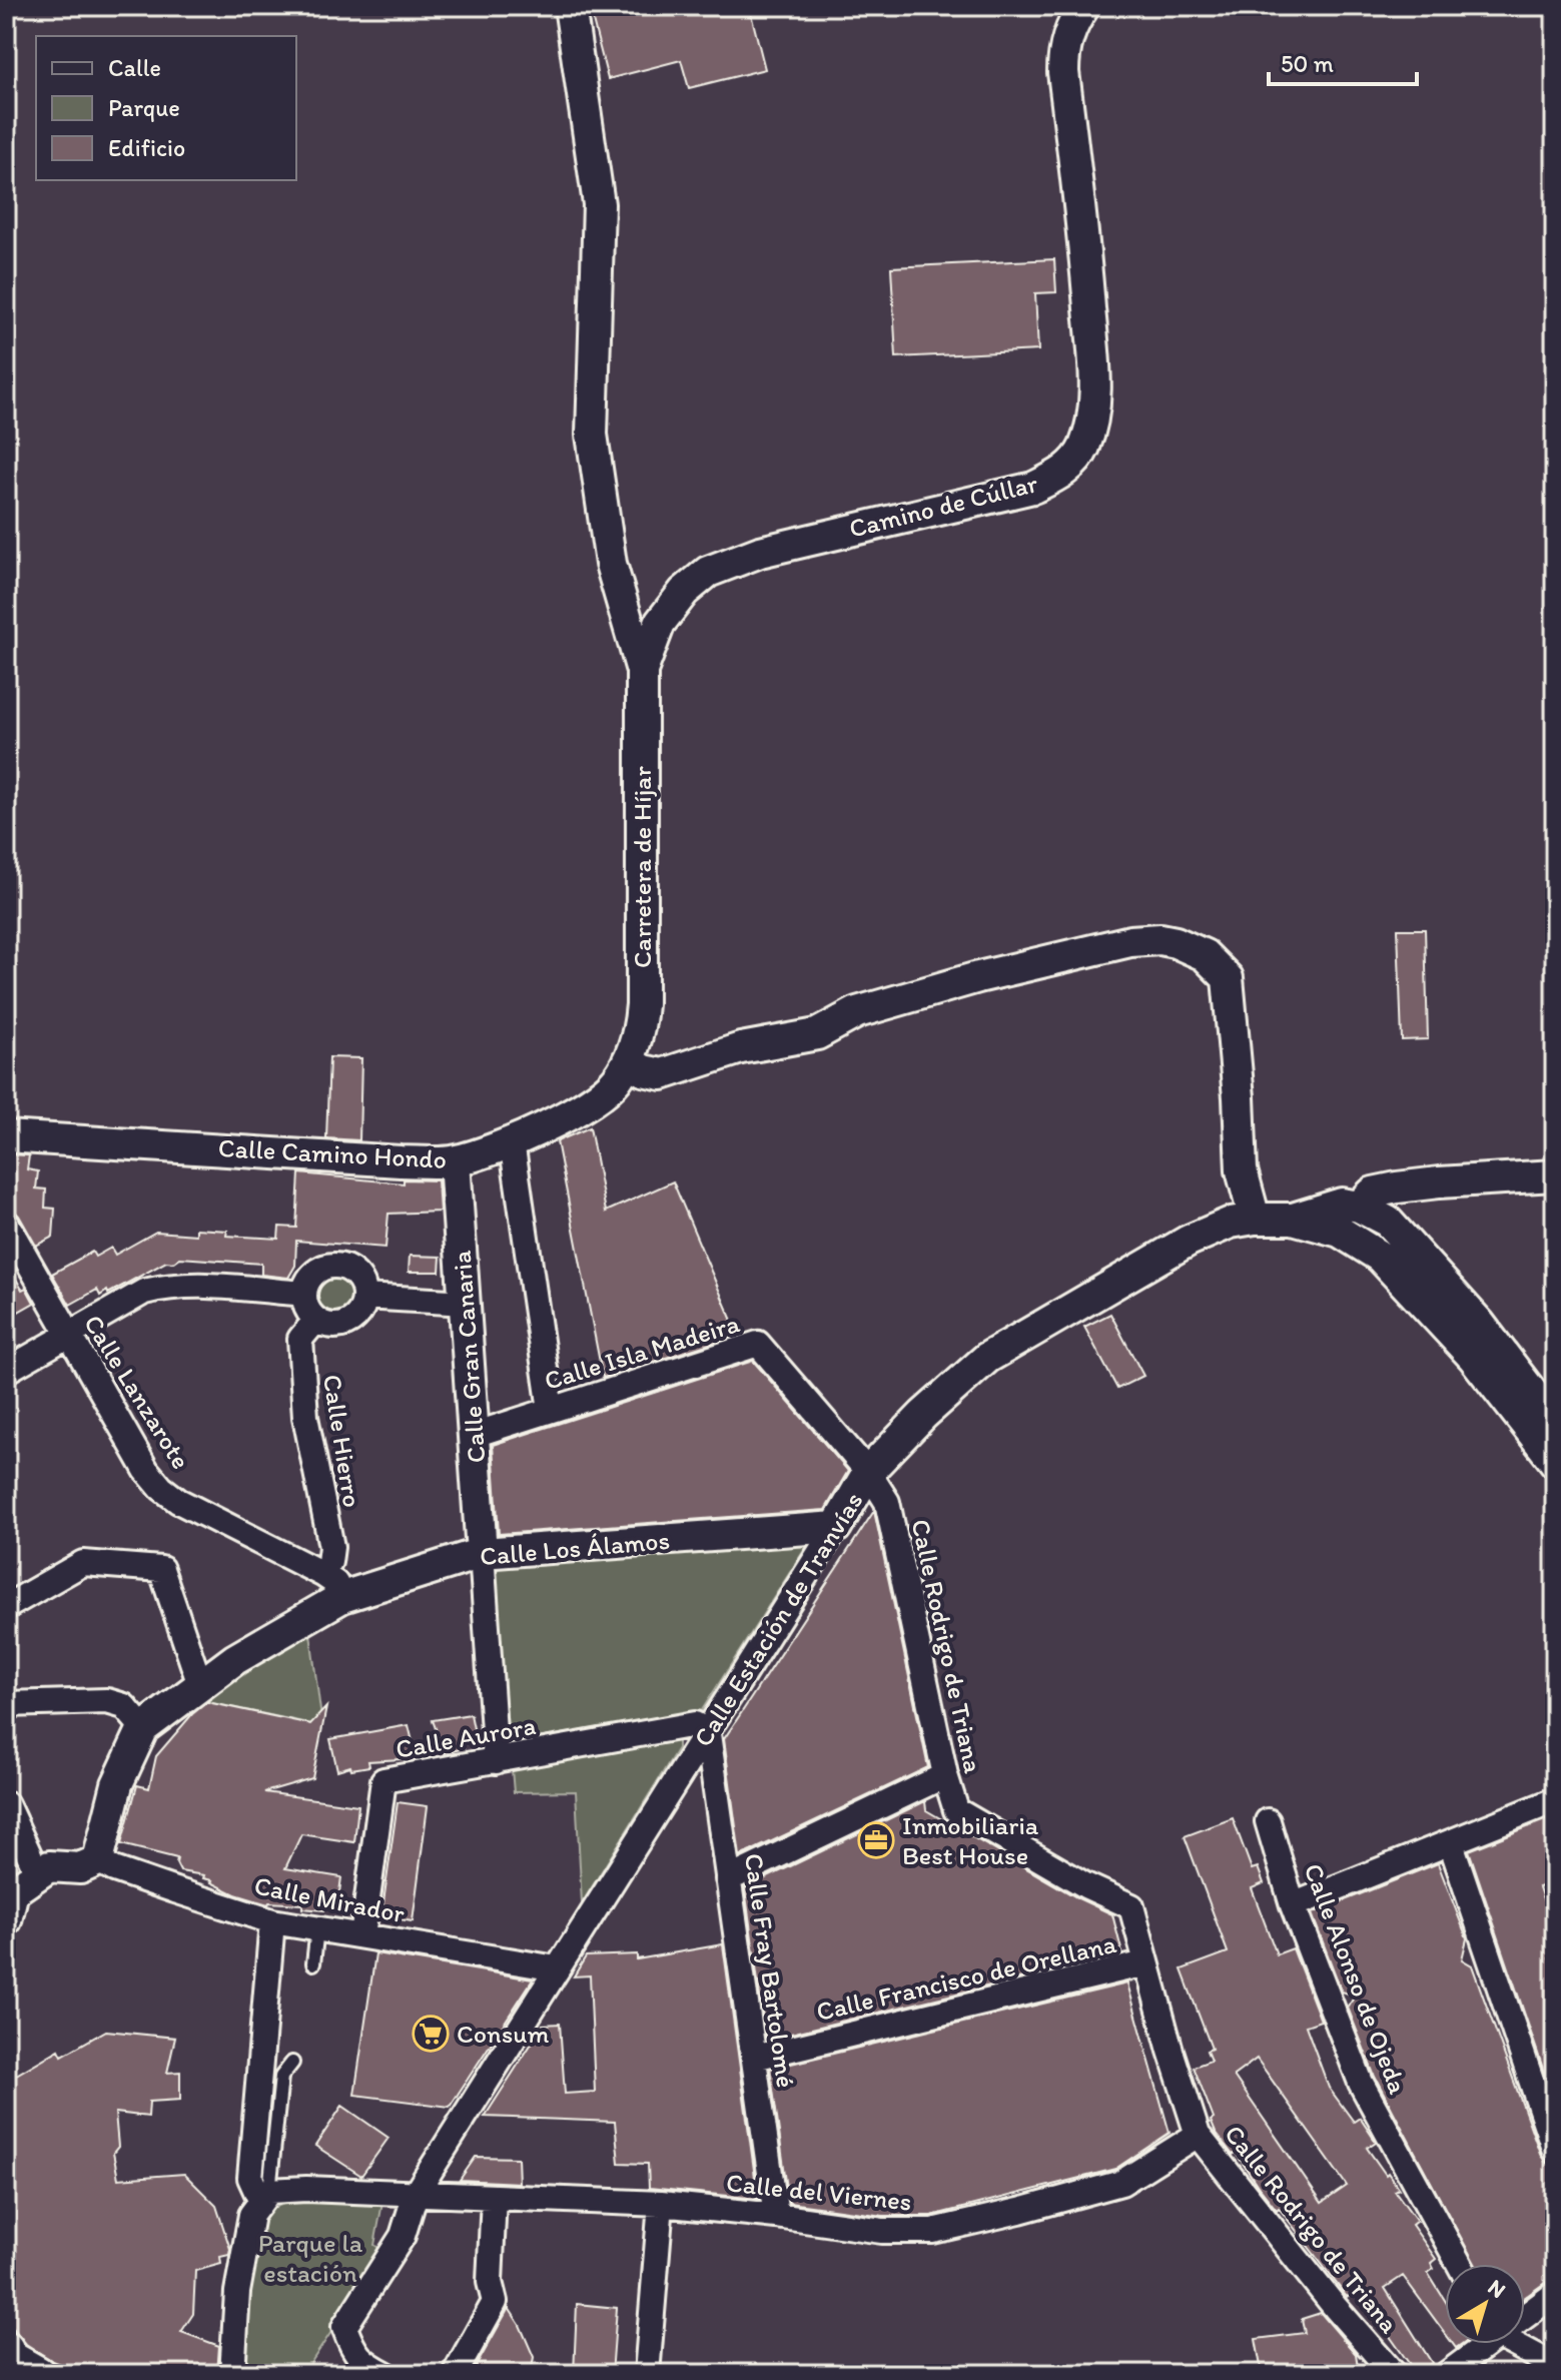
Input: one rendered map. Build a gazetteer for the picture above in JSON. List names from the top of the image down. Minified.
{"streets":{"street":["Camino de Cúllar","Carretera de Híjar","Calle Camino Hondo","Calle Isla Madeira","Calle Gran Canaria","Calle Lanzarote","Calle Hierro","Calle Los Álamos","Calle Estación de Tranvías","Calle Rodrigo de Triana","Calle Aurora","Calle Mirador","Calle Fray Bartolomé","Calle Francisco de Orellana","Calle Alonso de Ojeda","Calle del Viernes"]},"crossings":[["Camino de Cúllar","Carretera de Híjar"],["Carretera de Híjar","Calle Camino Hondo"],["Calle Camino Hondo","Calle Gran Canaria"],["Calle Isla Madeira","Calle Gran Canaria"],["Calle Isla Madeira","Calle Estación de Tranvías"],["Calle Isla Madeira","Calle Rodrigo de Triana"],["Calle Gran Canaria","Calle Los Álamos"],["Calle Lanzarote","Calle Hierro"],["Calle Lanzarote","Calle Los Álamos"],["Calle Los Álamos","Calle Estación de Tranvías"],["Calle Los Álamos","Calle Mirador"],["Calle Estación de Tranvías","Calle Rodrigo de Triana"],["Calle Estación de Tranvías","Calle Aurora"],["Calle Estación de Tranvías","Calle Mirador"],["Calle Estación de Tranvías","Calle Fray Bartolomé"],["Calle Estación de Tranvías","Calle del Viernes"],["Calle Rodrigo de Triana","Calle Francisco de Orellana"],["Calle Rodrigo de Triana","Calle del Viernes"],["Calle Aurora","Calle Mirador"],["Calle Aurora","Calle Fray Bartolomé"],["Calle Fray Bartolomé","Calle Francisco de Orellana"],["Calle Fray Bartolomé","Calle del Viernes"]],"parks":["Parque la estación"],"places":{"office":["Inmobiliaria Best House"],"supermarket":["Consum"]},"legend":["Calle","Parque","Edificio"],"scale_bar":"50 m","north":"top right"}
